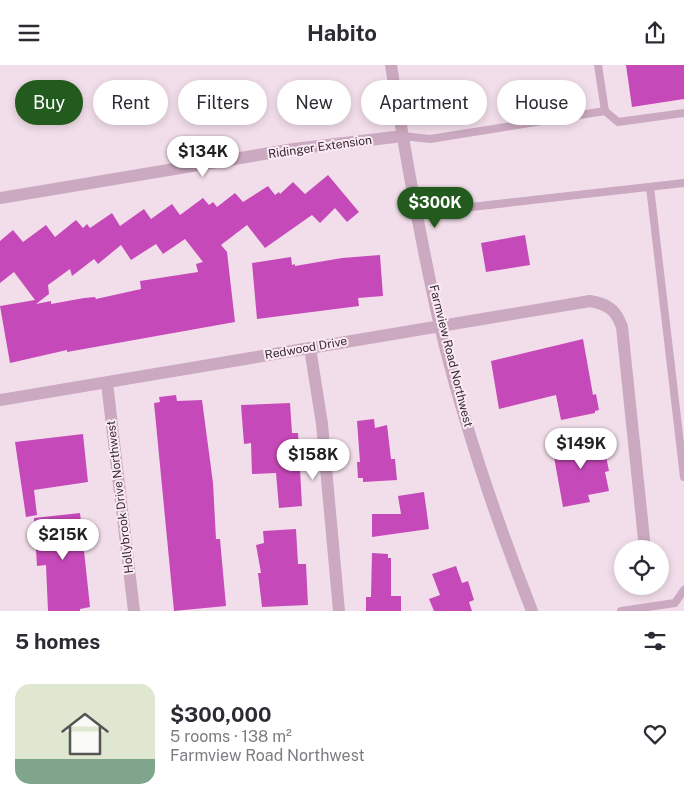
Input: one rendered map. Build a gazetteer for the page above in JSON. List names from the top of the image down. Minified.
{"streets":{"street":["Ridinger Extension","Redwood Drive","Farmview Road Northwest","Hollybrook Drive Northwest"]},"crossings":[["Ridinger Extension","Farmview Road Northwest"],["Redwood Drive","Farmview Road Northwest"],["Redwood Drive","Hollybrook Drive Northwest"]],"page":{"header":"Habito","chip":["Buy","Rent","Filters","New","Apartment","House"],"price":["$134K","$300K","$149K","$158K","$215K"],"heading":"5 homes","list":[{"name":"$300,000","note":"5 rooms · 138 m² · Farmview Road Northwest"}]}}
